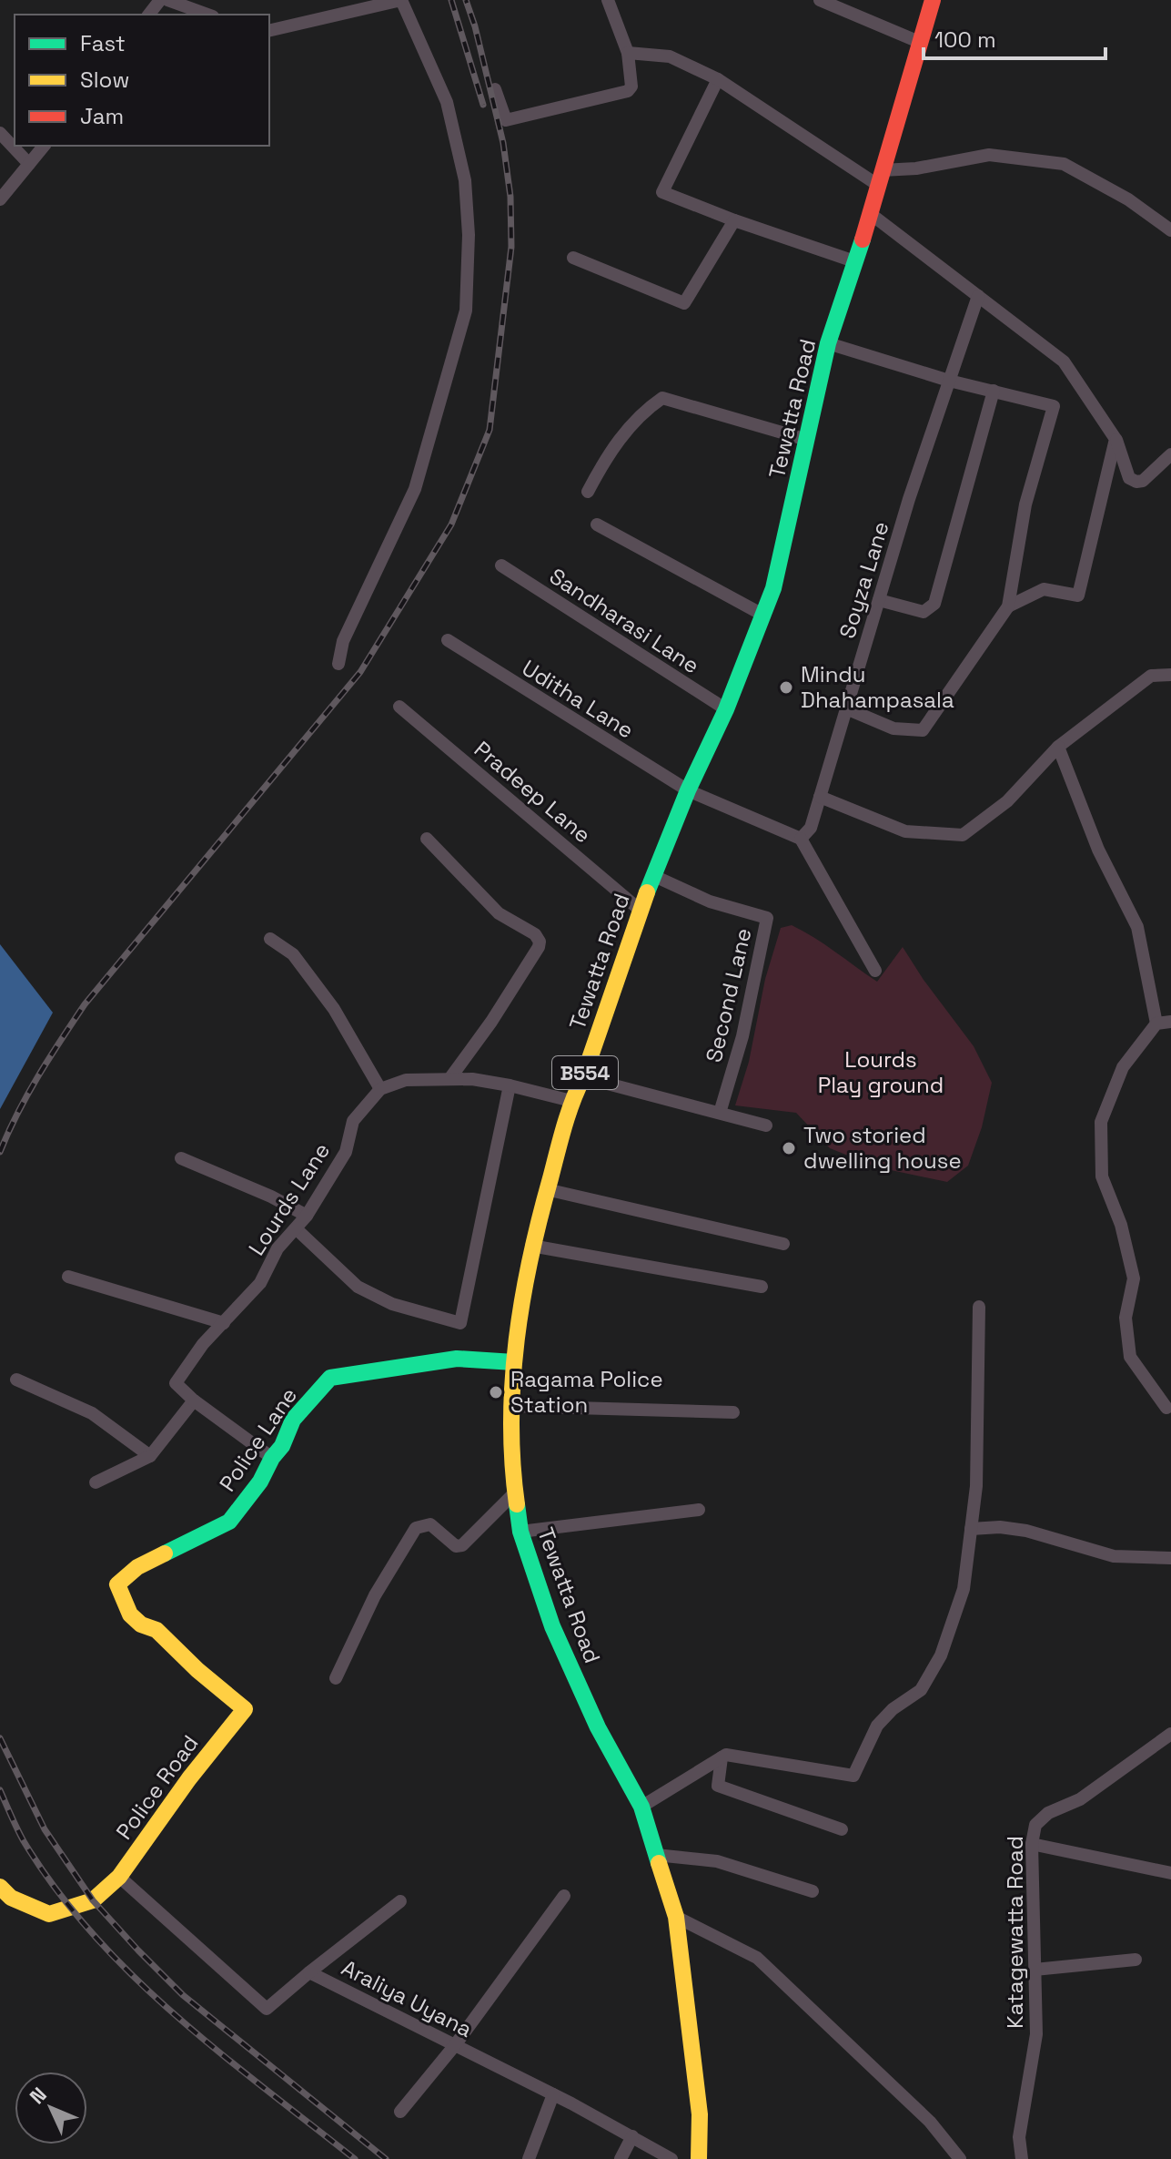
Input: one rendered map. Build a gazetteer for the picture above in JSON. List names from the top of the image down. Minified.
{"streets":{"main road":["Tewatta Road","B554","Police Lane","Police Road"],"street":["Soyza Lane","Sandharasi Lane","Uditha Lane","Pradeep Lane","Second Lane","Lourds Lane","Katagewatta Road","Araliya Uyana"]},"crossings":[["Tewatta Road","Sandharasi Lane"],["Tewatta Road","Uditha Lane"],["Tewatta Road","Pradeep Lane"],["Tewatta Road","Second Lane"],["Tewatta Road","Police Lane"],["Lourds Lane","Police Lane"],["Police Lane","Police Road"],["Police Road","Araliya Uyana"]],"parks":["Lourds Play ground"],"places":["Mindu Dhahampasala","Two storied dwelling house","Ragama Police Station"],"legend":["Fast","Slow","Jam"],"scale_bar":"100 m","north":"top left"}
